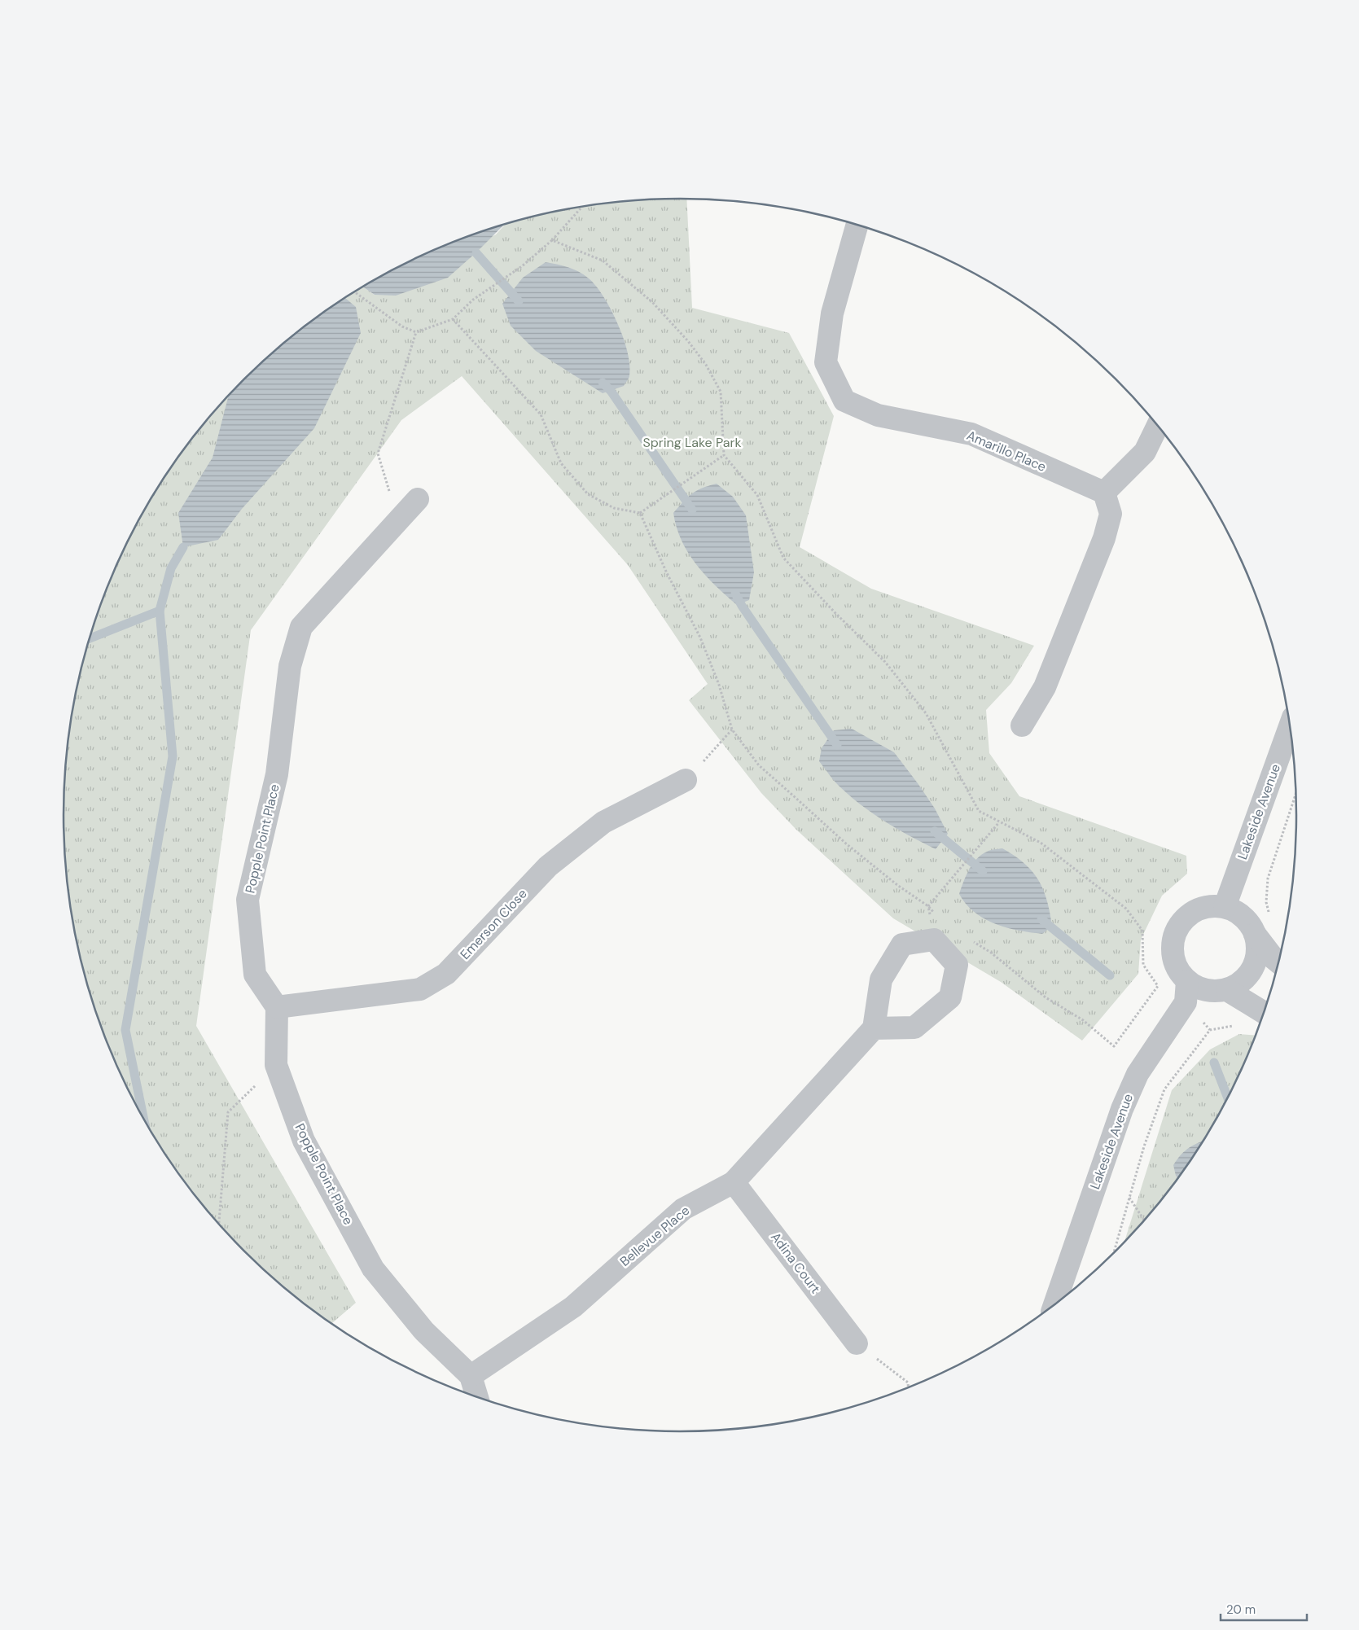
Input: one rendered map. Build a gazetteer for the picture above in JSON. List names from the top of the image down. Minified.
{"streets":{"street":["Amarillo Place","Lakeside Avenue","Popple Point Place","Emerson Close","Bellevue Place","Adina Court"]},"crossings":[["Popple Point Place","Emerson Close"],["Popple Point Place","Bellevue Place"],["Bellevue Place","Adina Court"]],"parks":["Spring Lake Park"],"scale_bar":"20 m"}
